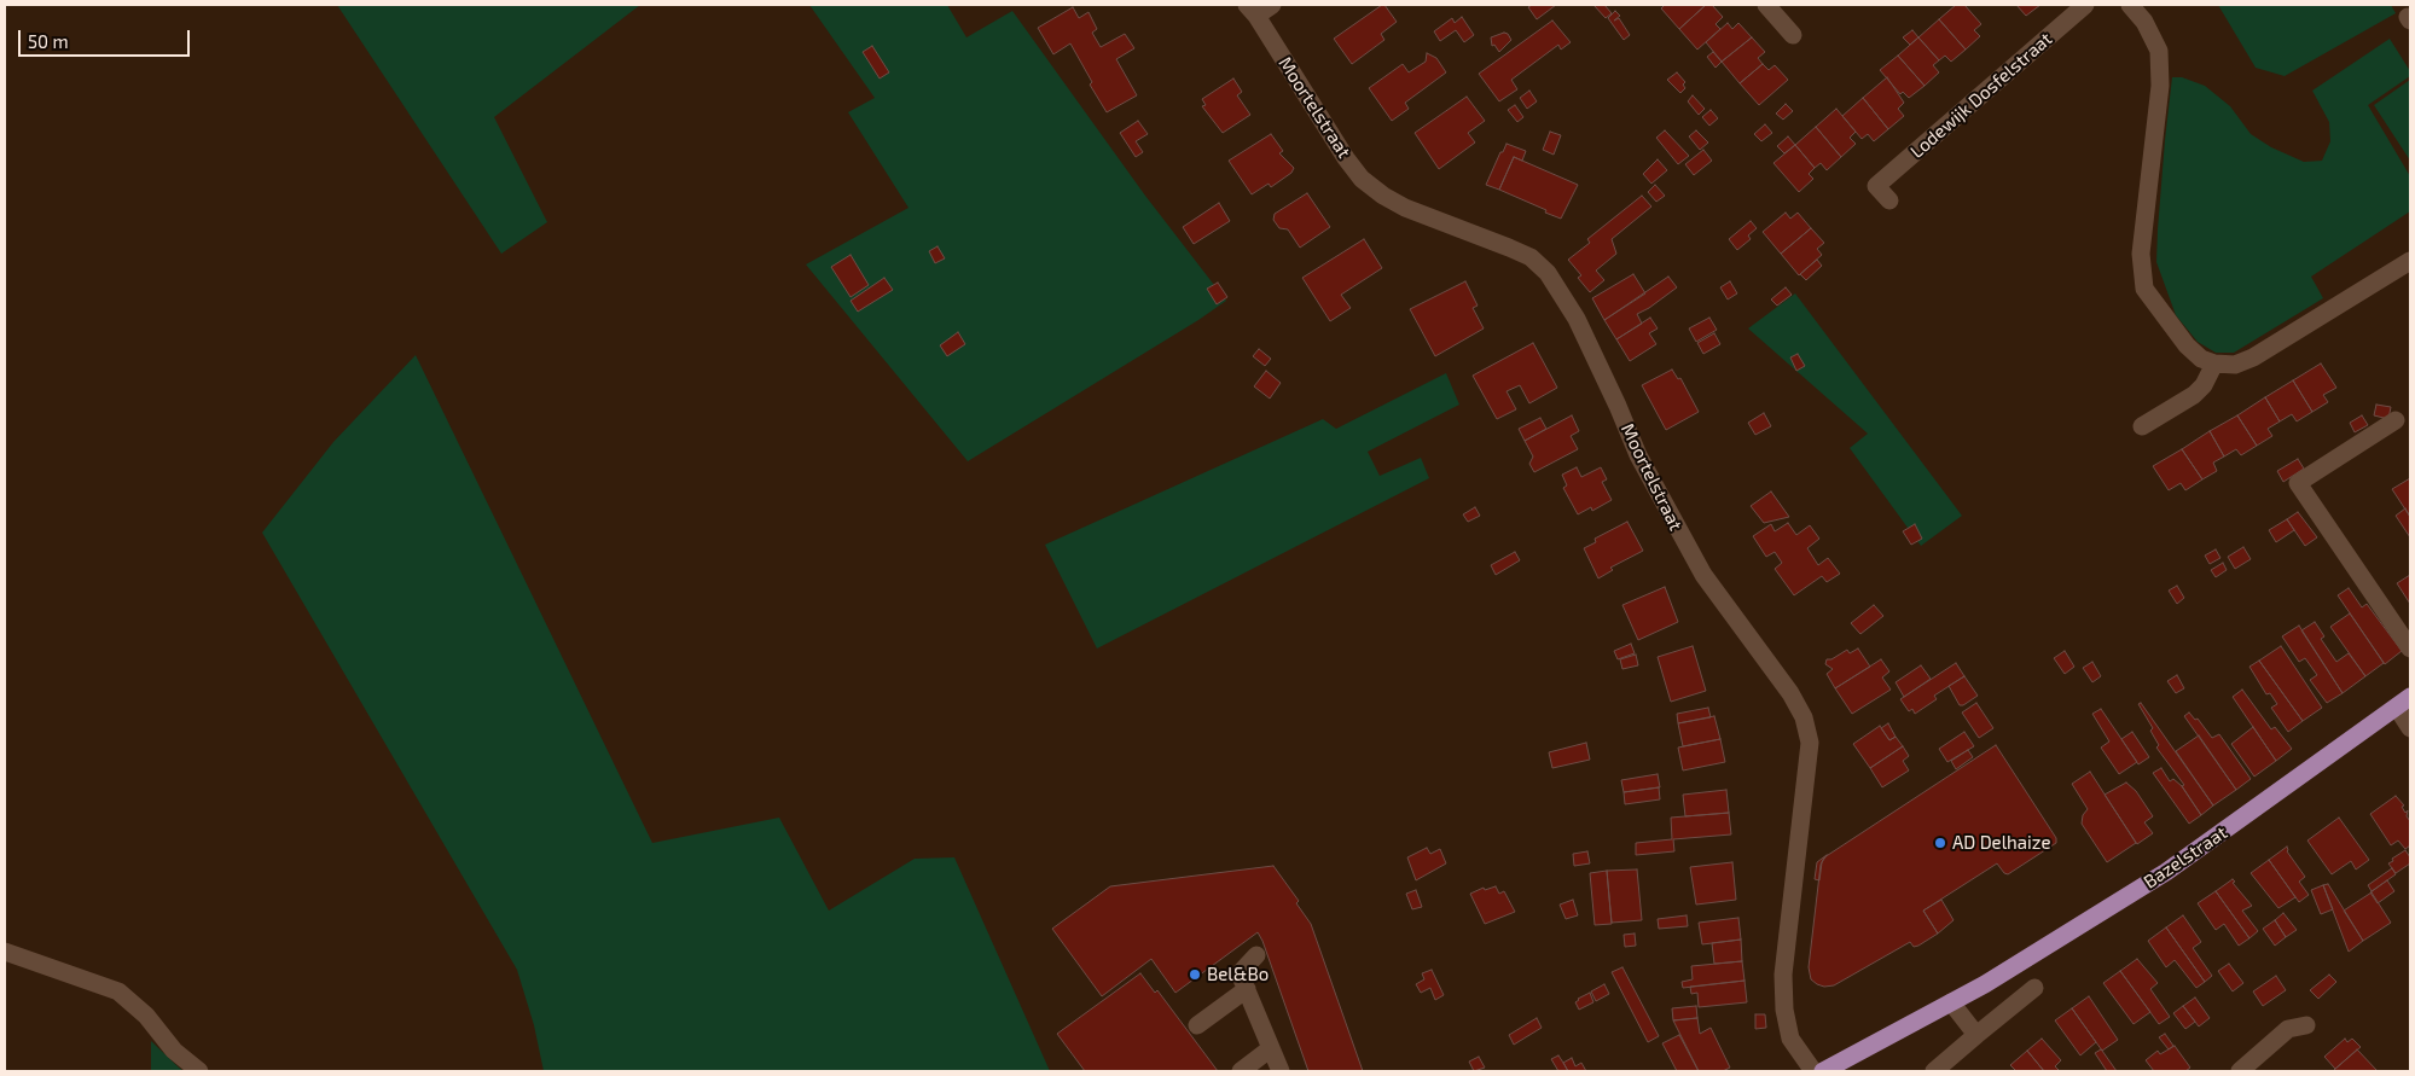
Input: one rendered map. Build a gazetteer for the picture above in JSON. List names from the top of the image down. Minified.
{"streets":{"main road":["Bazelstraat"],"street":["Lodewijk Dosfelstraat","Moortelstraat"]},"places":["AD Delhaize","Bel&Bo"],"scale_bar":"50 m"}
